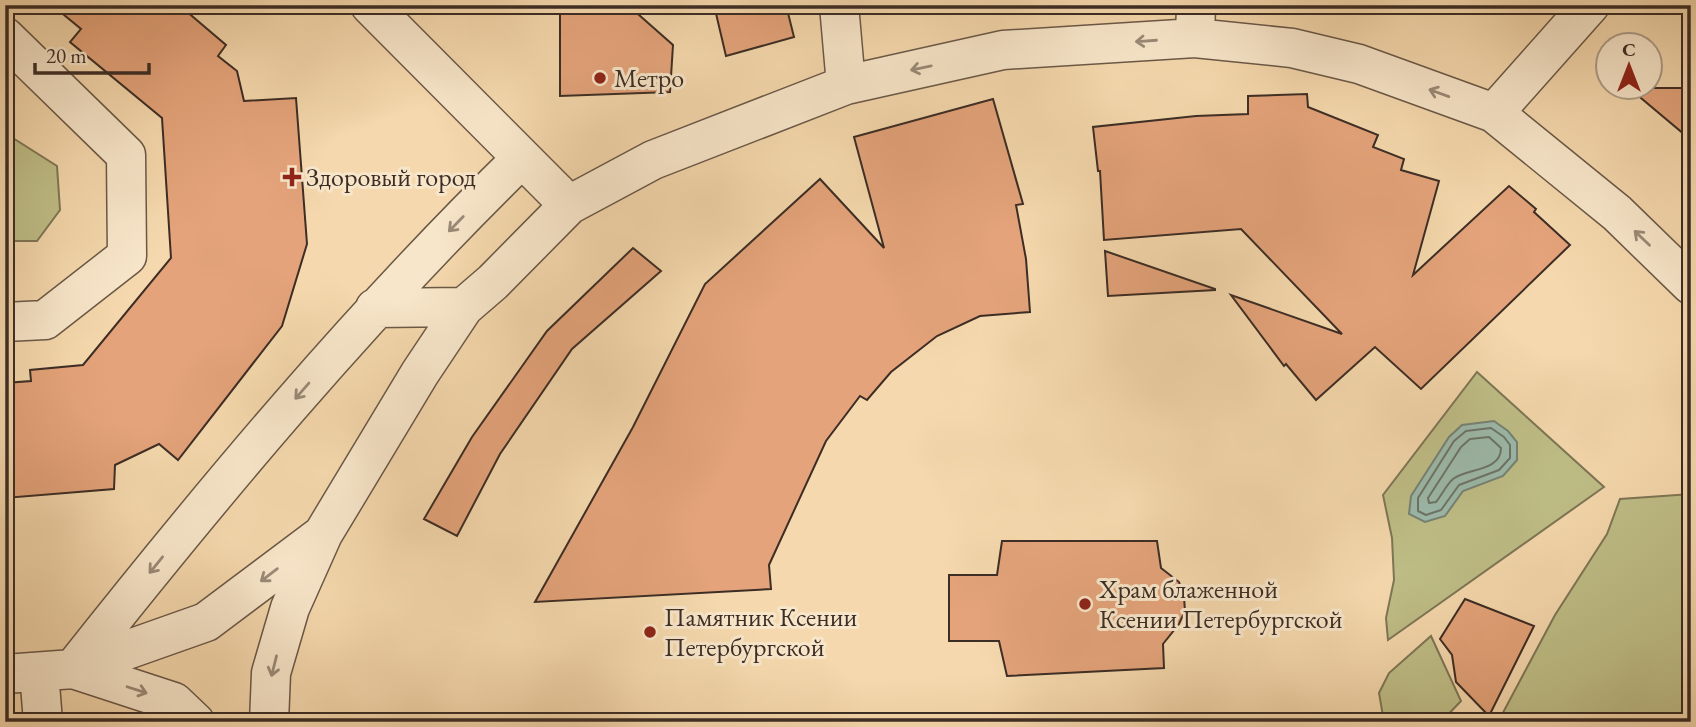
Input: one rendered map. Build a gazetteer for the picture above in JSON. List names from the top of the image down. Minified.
{"places":{"other":["Метро","Храм блаженной Ксении Петербургской","Памятник Ксении Петербургской"],"health":["Здоровый город"]},"scale_bar":"20 m","north":"top"}
